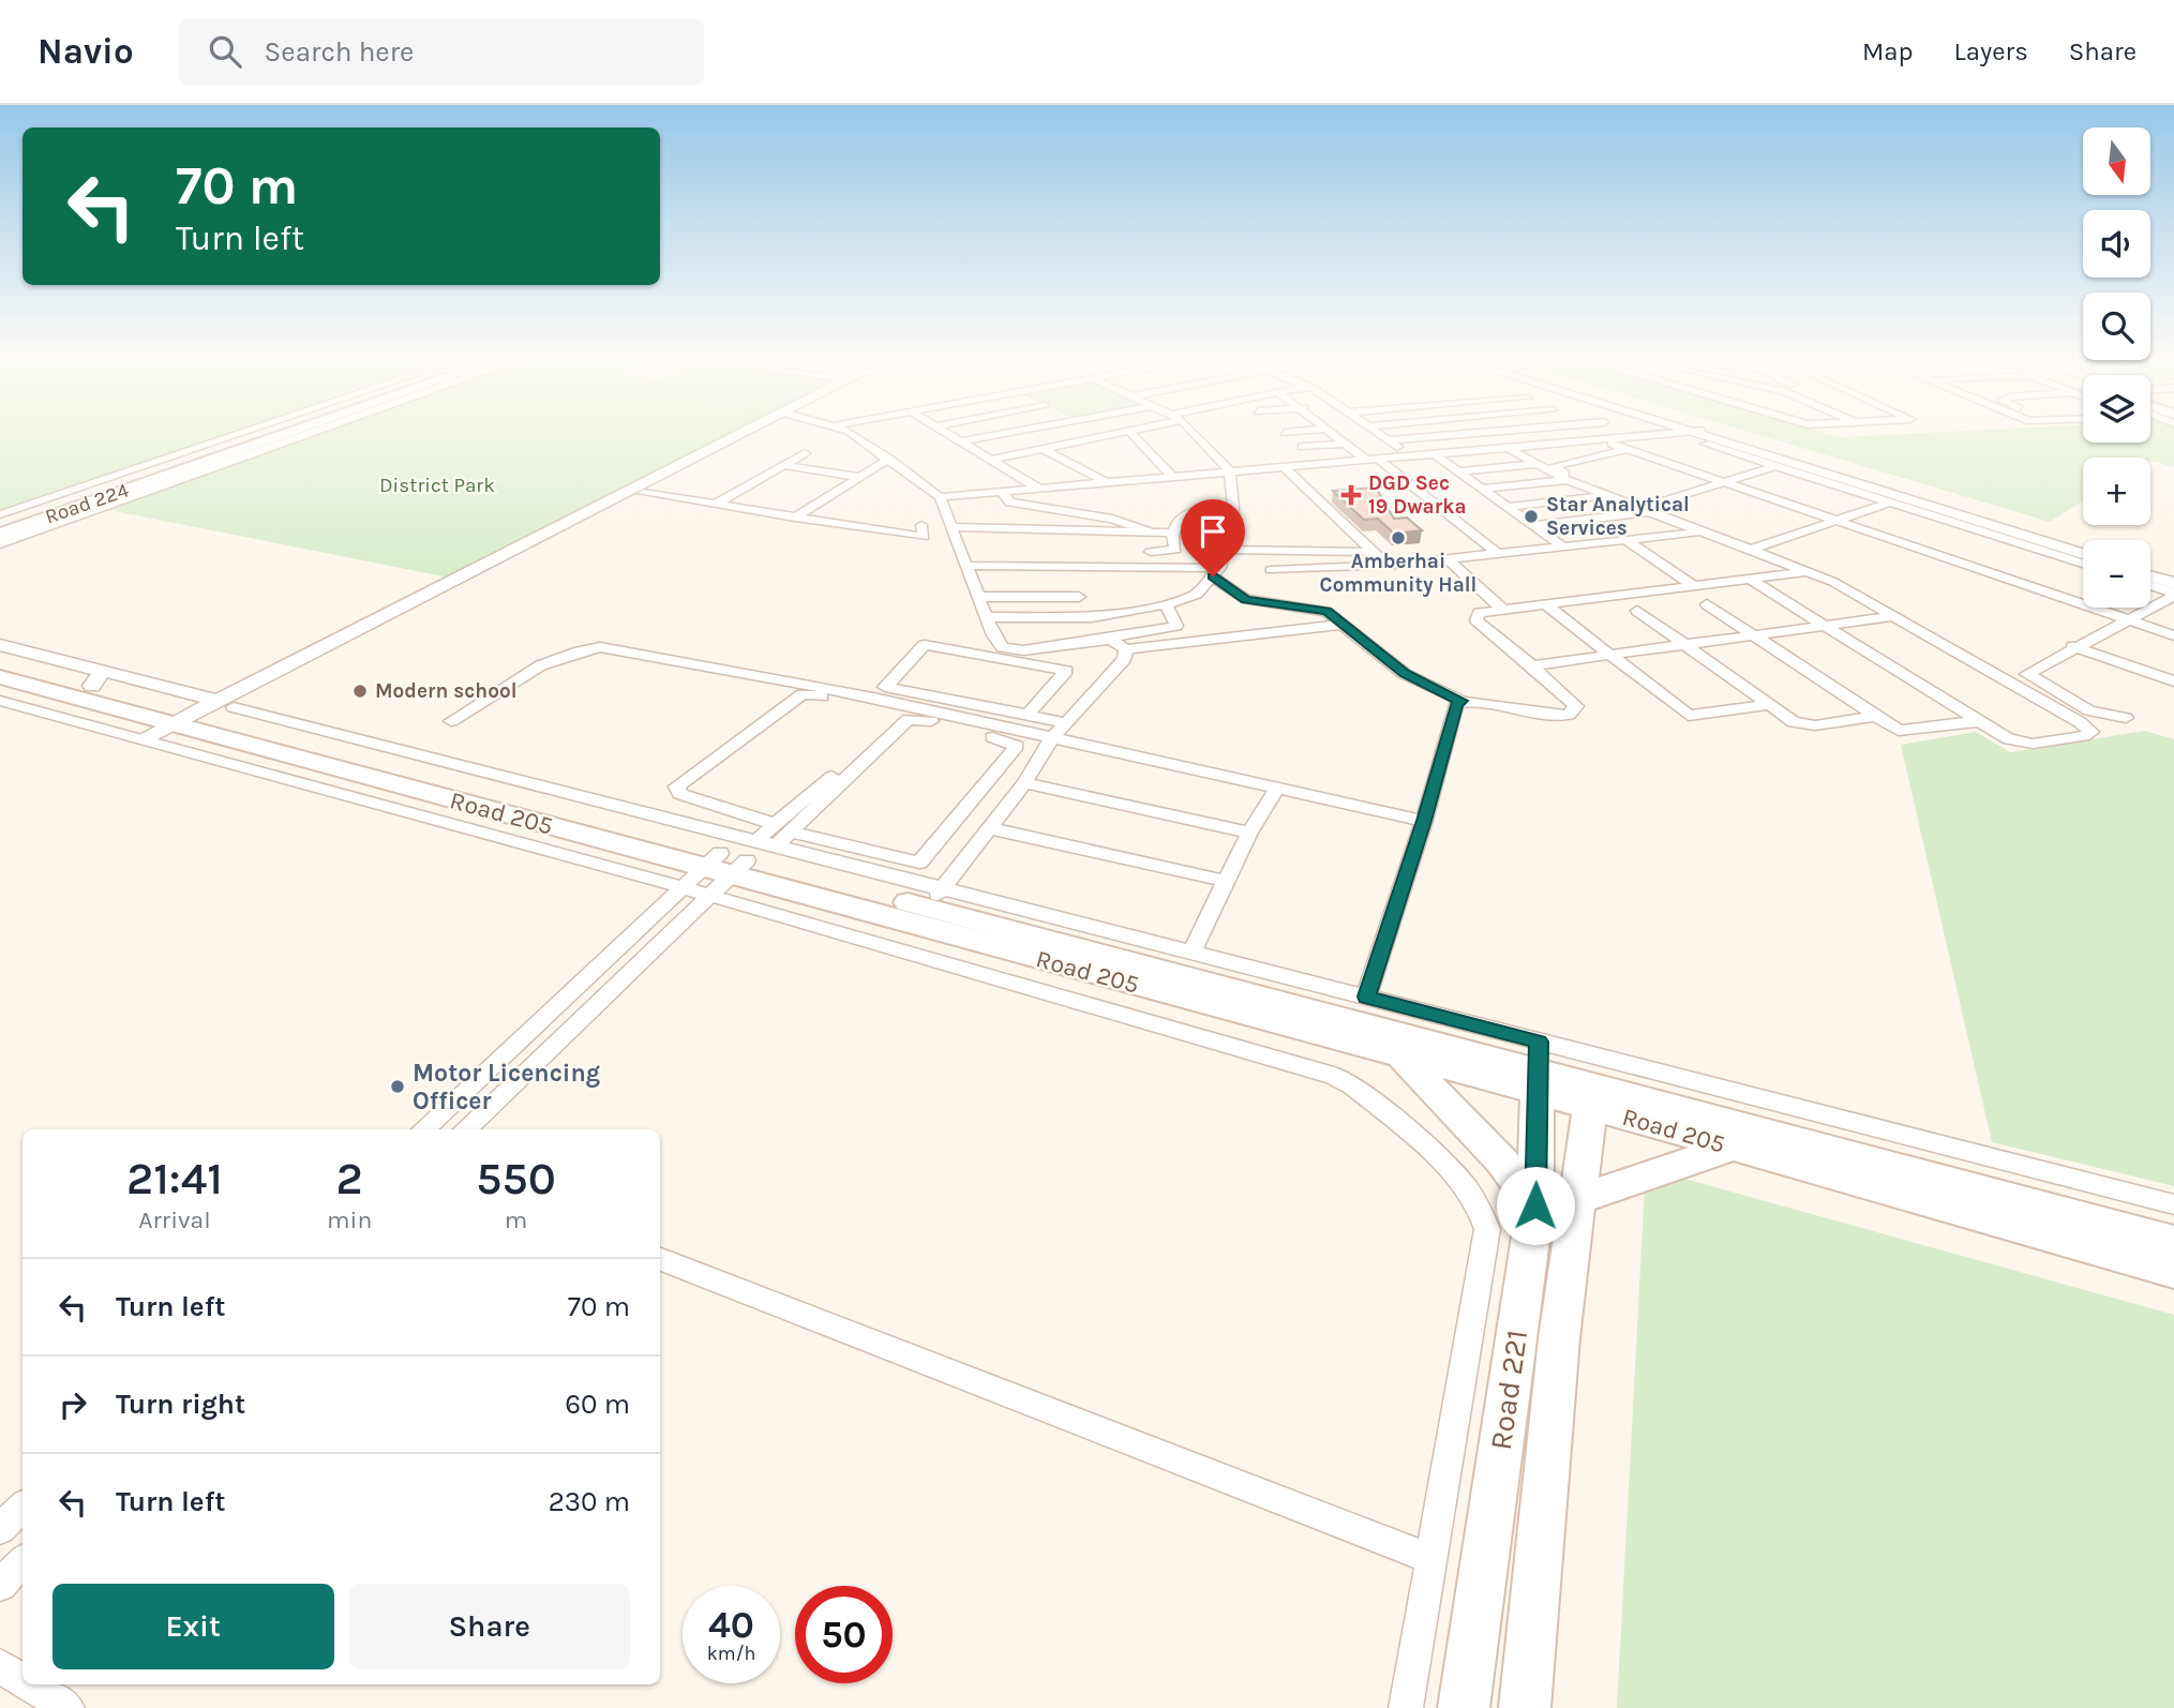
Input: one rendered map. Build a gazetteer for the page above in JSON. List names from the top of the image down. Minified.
{"streets":{"main road":["Road 224","Road 205","Road 221"]},"crossings":[["Road 205","Road 221"]],"parks":["District Park"],"places":{"health":["DGD Sec 19 Dwarka"],"other":["Star Analytical Services","Amberhai Community Hall","Modern school","Motor Licencing Officer"]},"north":"bottom","page":{"header":"Navio","search":"Search here","nav":["Map","Layers","Share"],"map_buttons":["+","−"],"turn":["70 m","Turn left"],"eta":["21:41","Arrival","2","min","550","m"],"list":[{"name":"Turn left","value":"70 m"},{"name":"Turn right","value":"60 m"},{"name":"Turn left","value":"230 m"}],"buttons":["Exit","Share"],"speed":"40 km/h","limit":"50"}}
